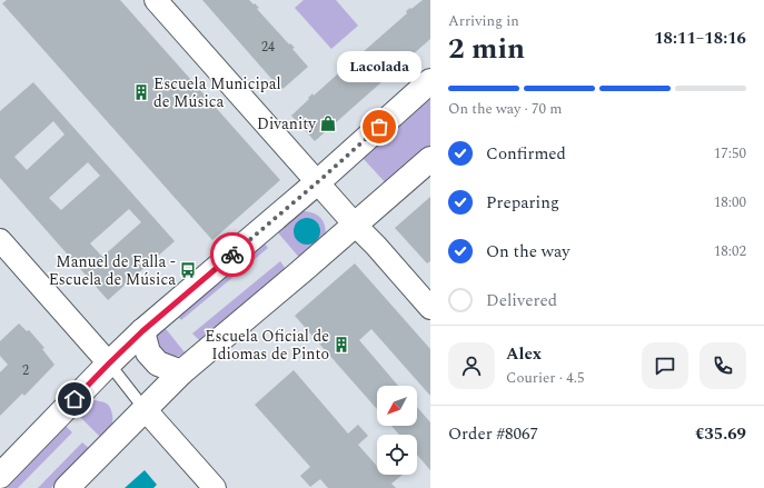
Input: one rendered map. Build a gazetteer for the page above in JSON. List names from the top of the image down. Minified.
{"places":{"building":["Escuela Municipal de Música","Escuela Oficial de Idiomas de Pinto"],"shop":["Divanity"],"other":["Lacolada"],"bus stop":["Manuel de Falla - Escuela de Música"]},"house_numbers":["24","2"],"north":"bottom left","page":{"heading":["2 min","Arriving in","18:11–18:16"],"panel":["Alex","Courier · 4.5","Order #8067","€35.69"],"bubble":"Lacolada","bar":"On the way · 70 m","list":[["Confirmed","17:50"],["Preparing","18:00"],["On the way","18:02"],"Delivered"]}}
